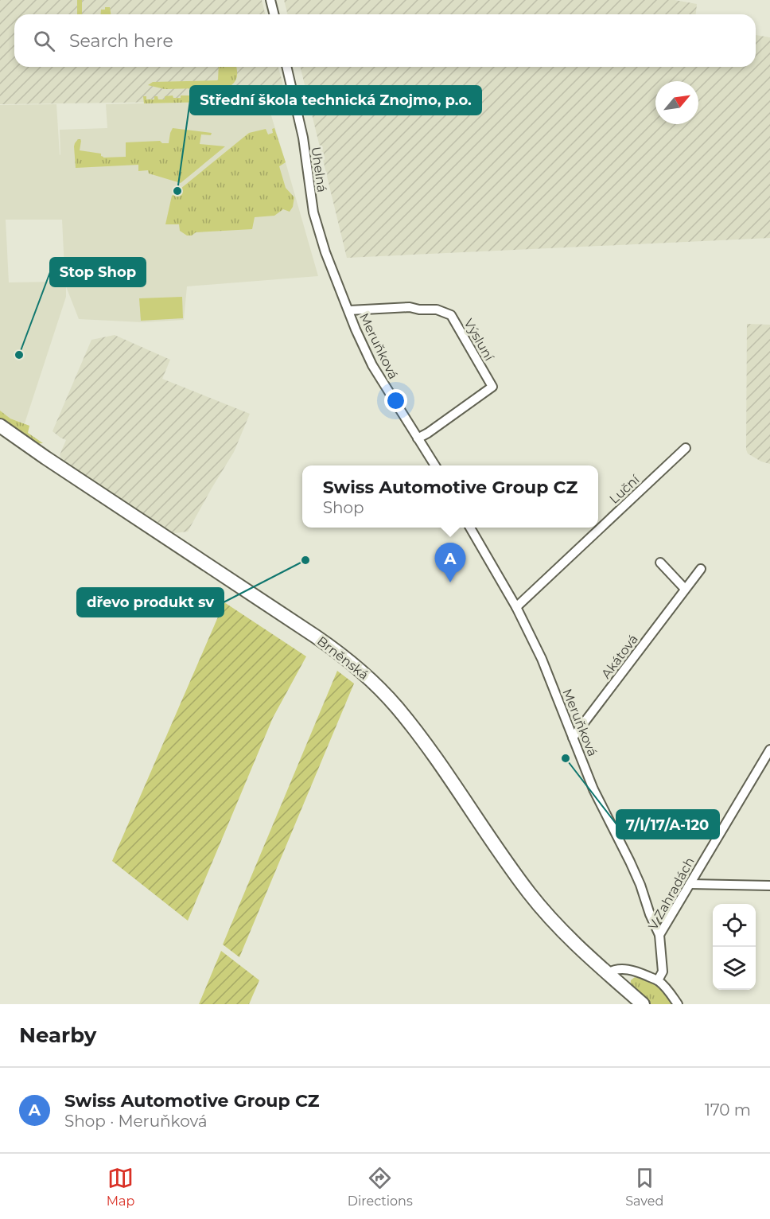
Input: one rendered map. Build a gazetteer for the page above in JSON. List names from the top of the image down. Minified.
{"streets":{"main road":["Brněnská"],"street":["Uhelná","Výsluní","Meruňková","Luční","Akátová","V Zahradách"]},"crossings":[["Uhelná","Meruňková"],["Výsluní","Meruňková"],["Meruňková","Luční"],["Meruňková","Akátová"],["Meruňková","V Zahradách"]],"places":["Střední škola technická Znojmo, p.o.","Stop Shop","dřevo produkt sv","7/I/17/A-120"],"north":"top right","page":{"search":"Search here","popup":["Swiss Automotive Group CZ","Shop"],"pins":"A","heading":"Nearby","list":[{"mark":"A","name":"Swiss Automotive Group CZ","note":"Shop · Meruňková","value":"170 m"}],"nav":["Map","Directions","Saved"]}}
